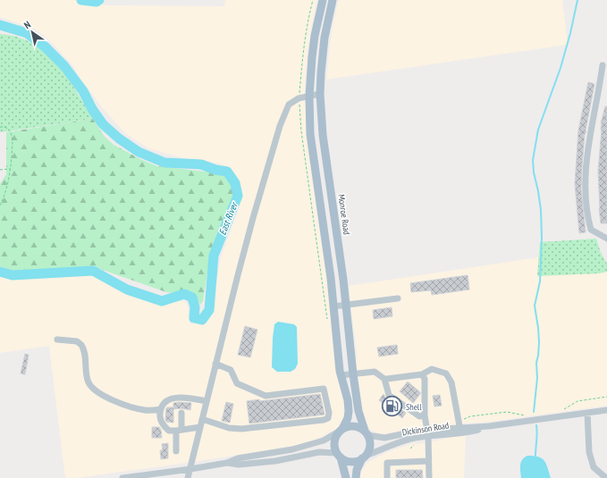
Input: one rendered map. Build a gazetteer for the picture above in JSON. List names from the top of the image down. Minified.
{"streets":{"main road":["Monroe Road"],"street":["Dickinson Road"]},"crossings":[["Monroe Road","Dickinson Road"]],"water":["East River"],"places":{"fuel station":["Shell"]},"north":"top left"}
